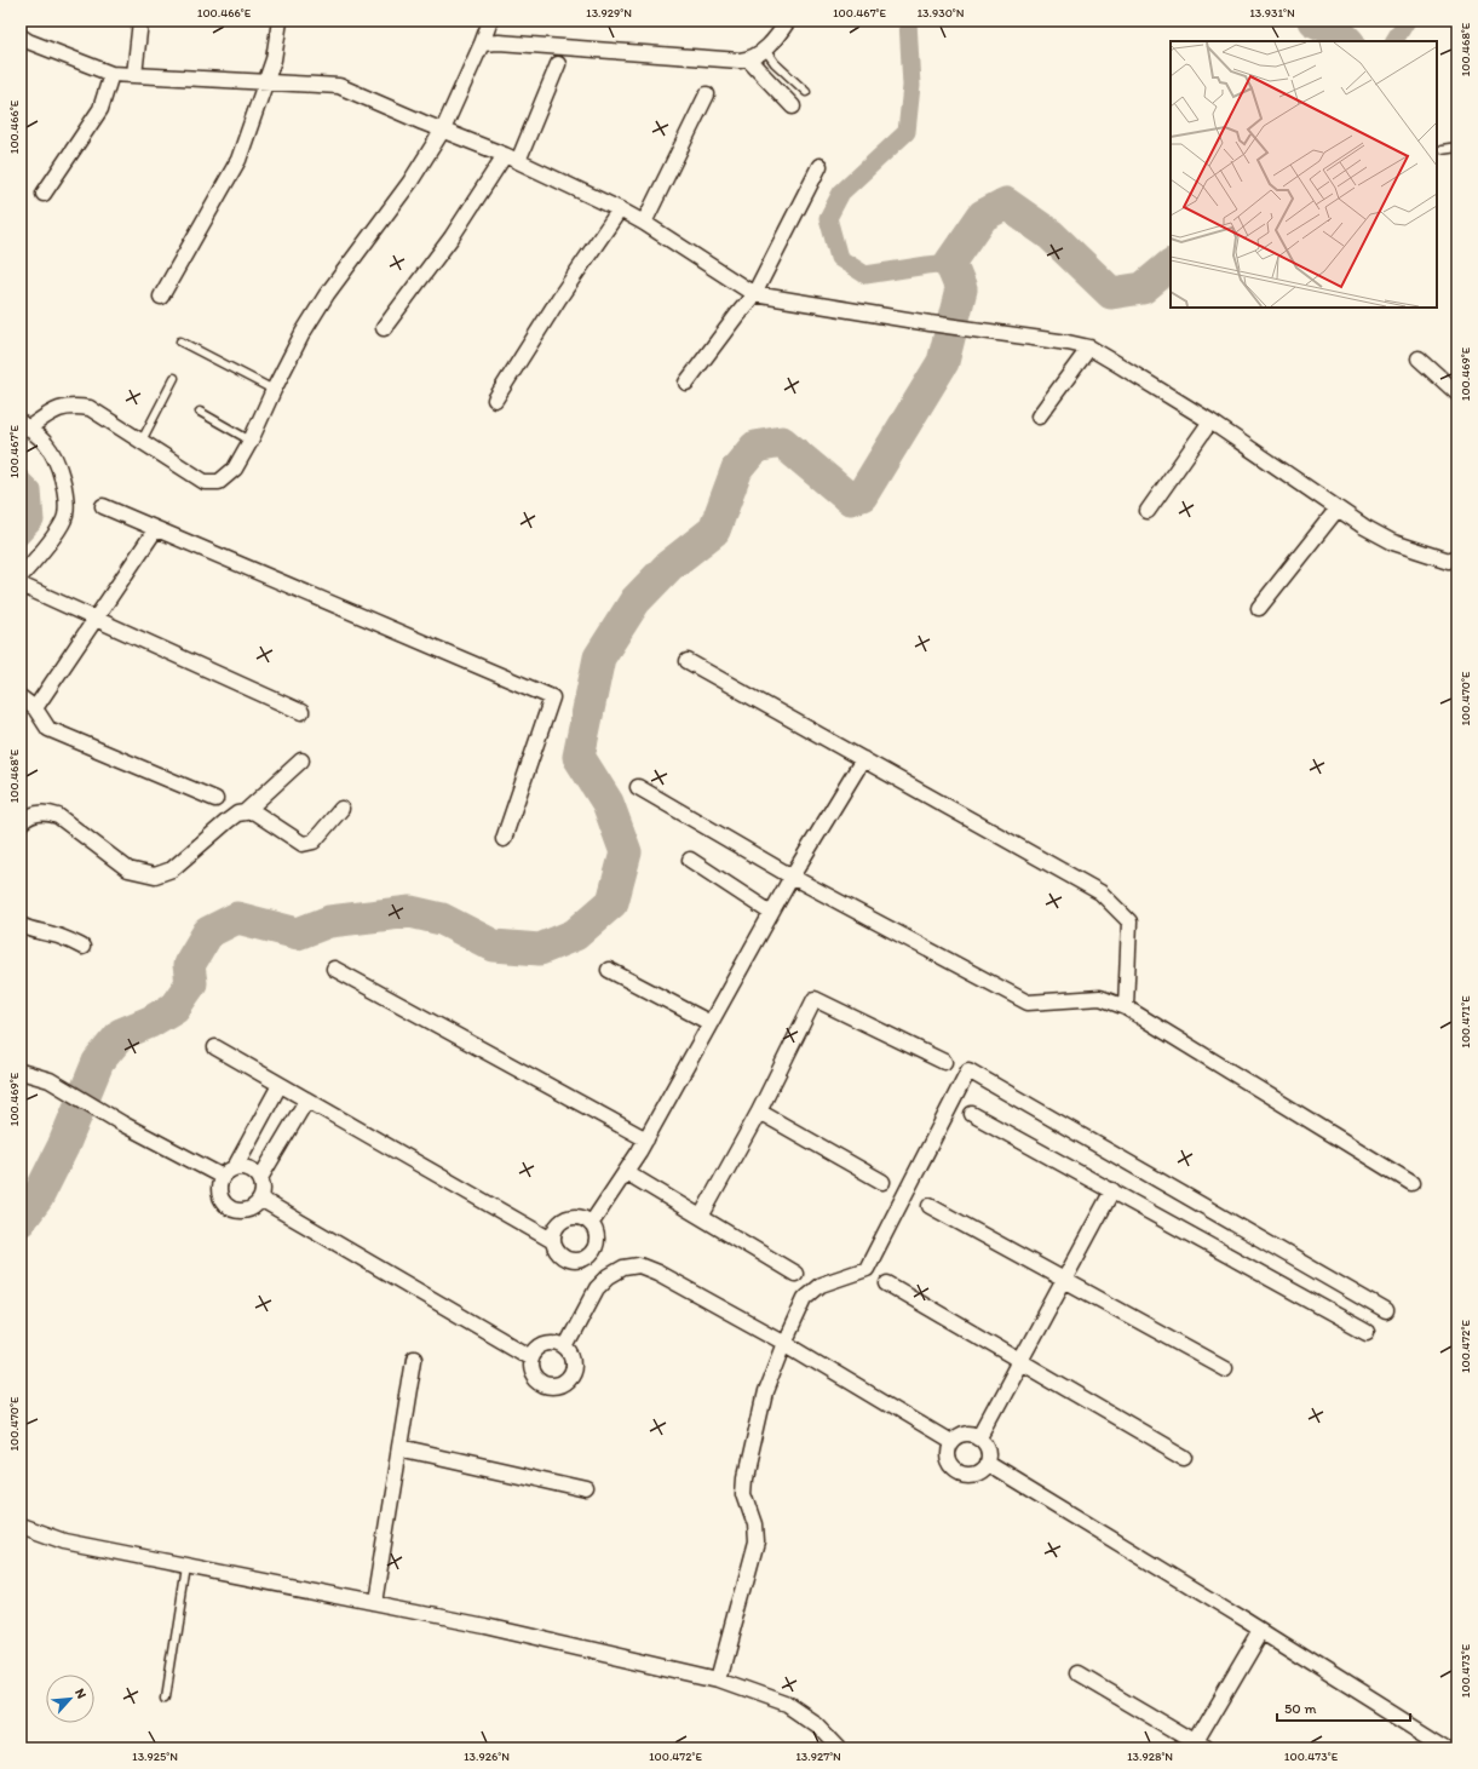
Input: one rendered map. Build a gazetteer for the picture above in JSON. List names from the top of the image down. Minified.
{"scale_bar":"50 m","north":"top right","coordinates":["100.466°E","13.929°N","100.467°E","13.930°N","13.931°N","100.468°E","100.469°E","100.470°E","100.471°E","100.472°E","100.473°E","13.925°N","13.926°N","13.927°N","13.928°N"]}
